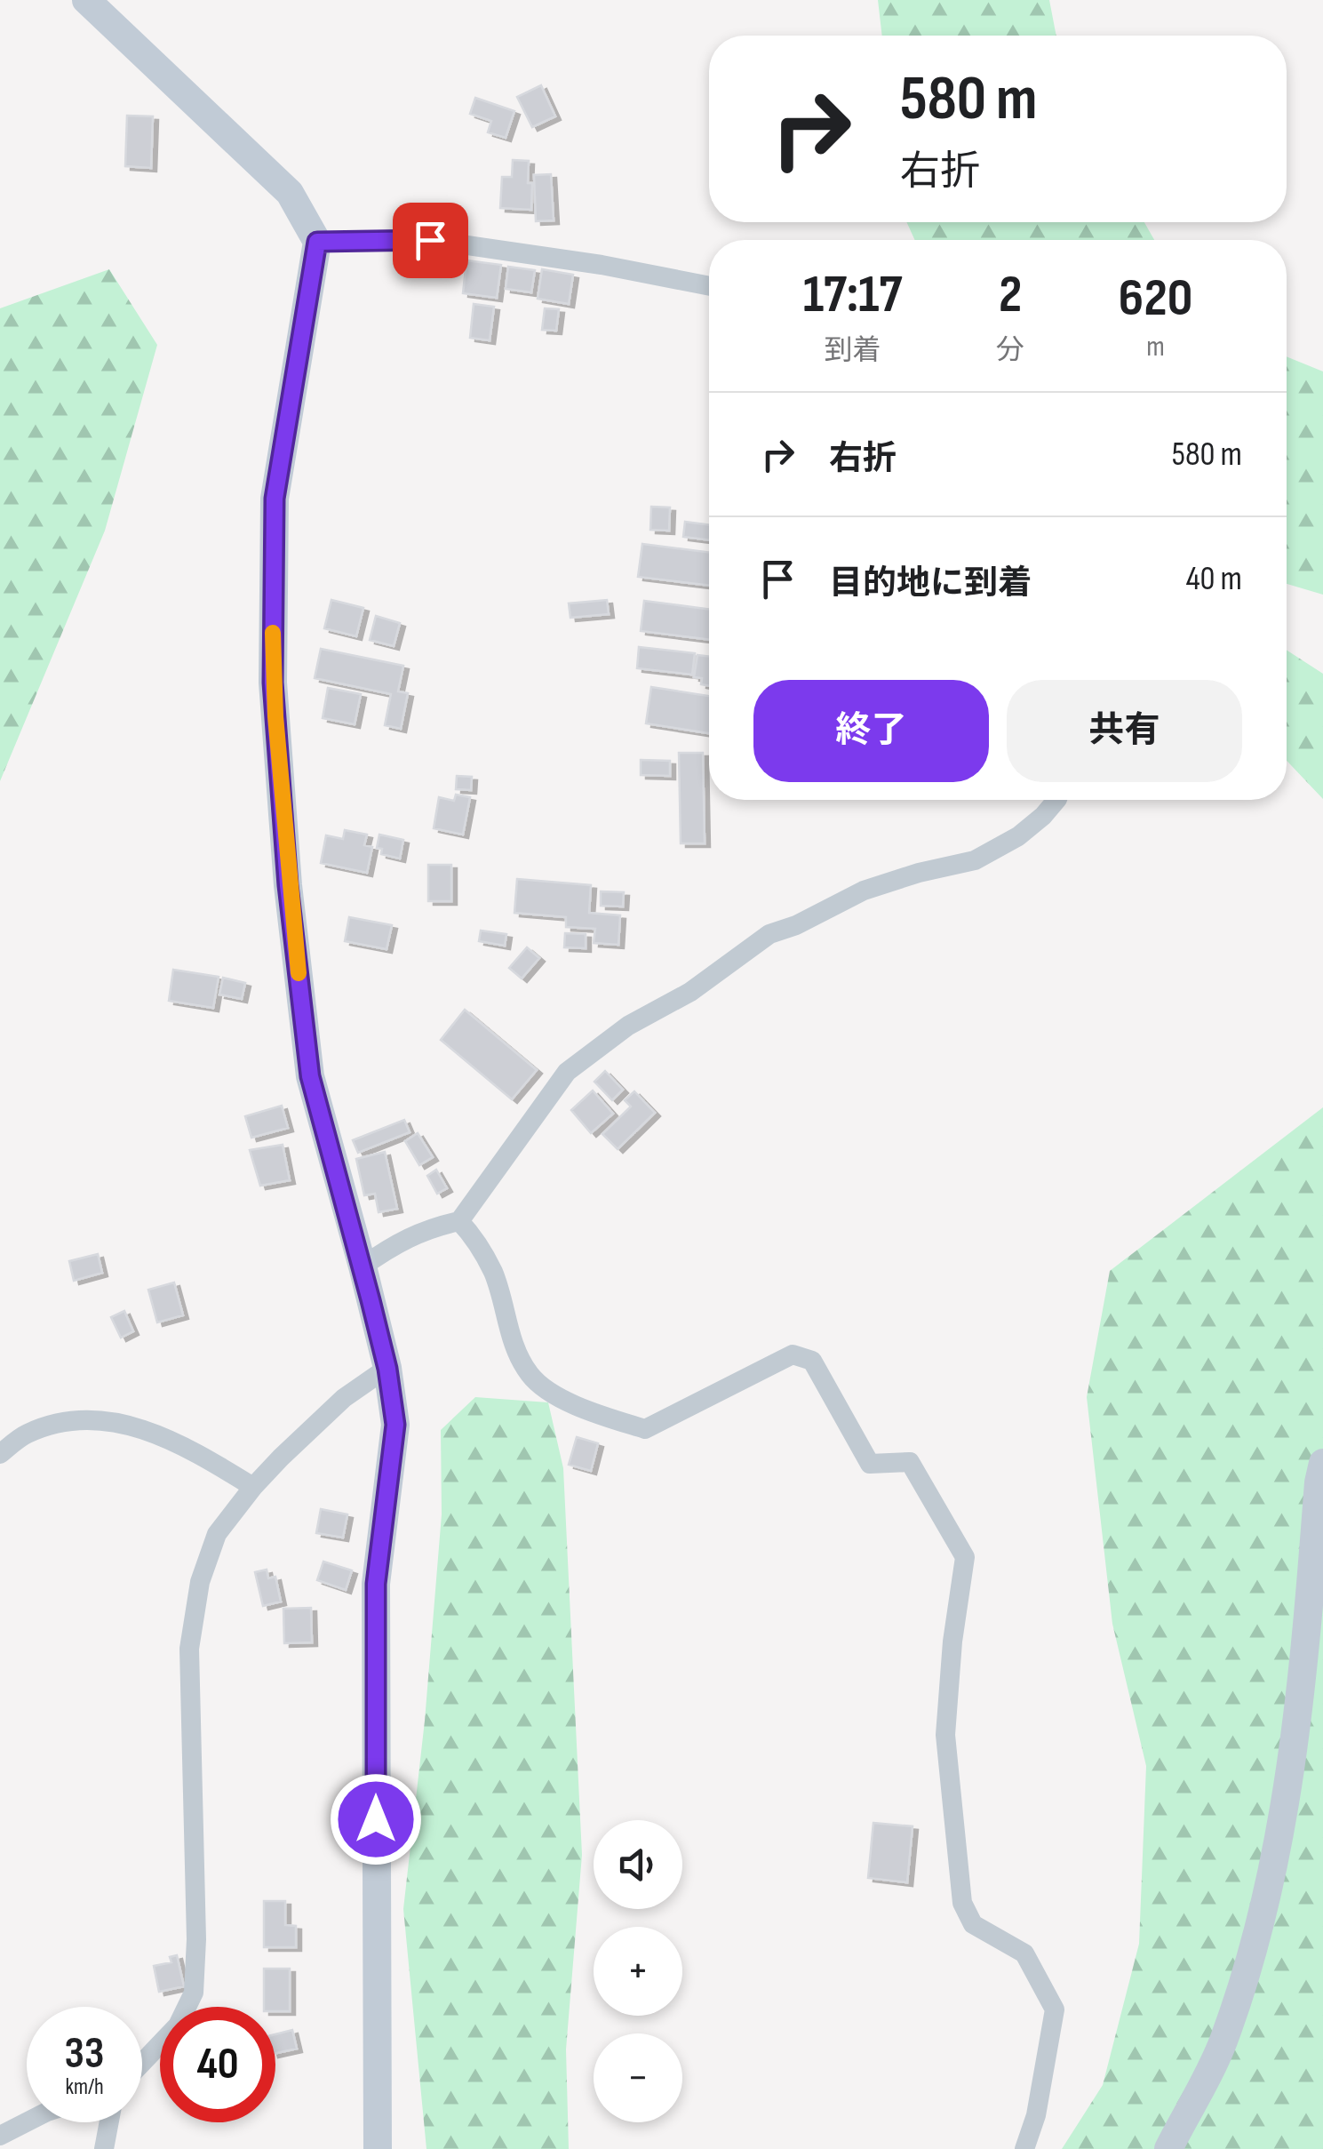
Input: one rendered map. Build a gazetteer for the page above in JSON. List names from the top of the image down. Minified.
{"page":{"turn":["580 m","右折"],"eta":["17:17","到着","2","分","620","m"],"list":[{"name":"右折","value":"580 m"},{"name":"目的地に到着","value":"40 m"}],"buttons":["終了","共有"],"map_buttons":["+","−"],"speed":"33 km/h","limit":"40"}}
